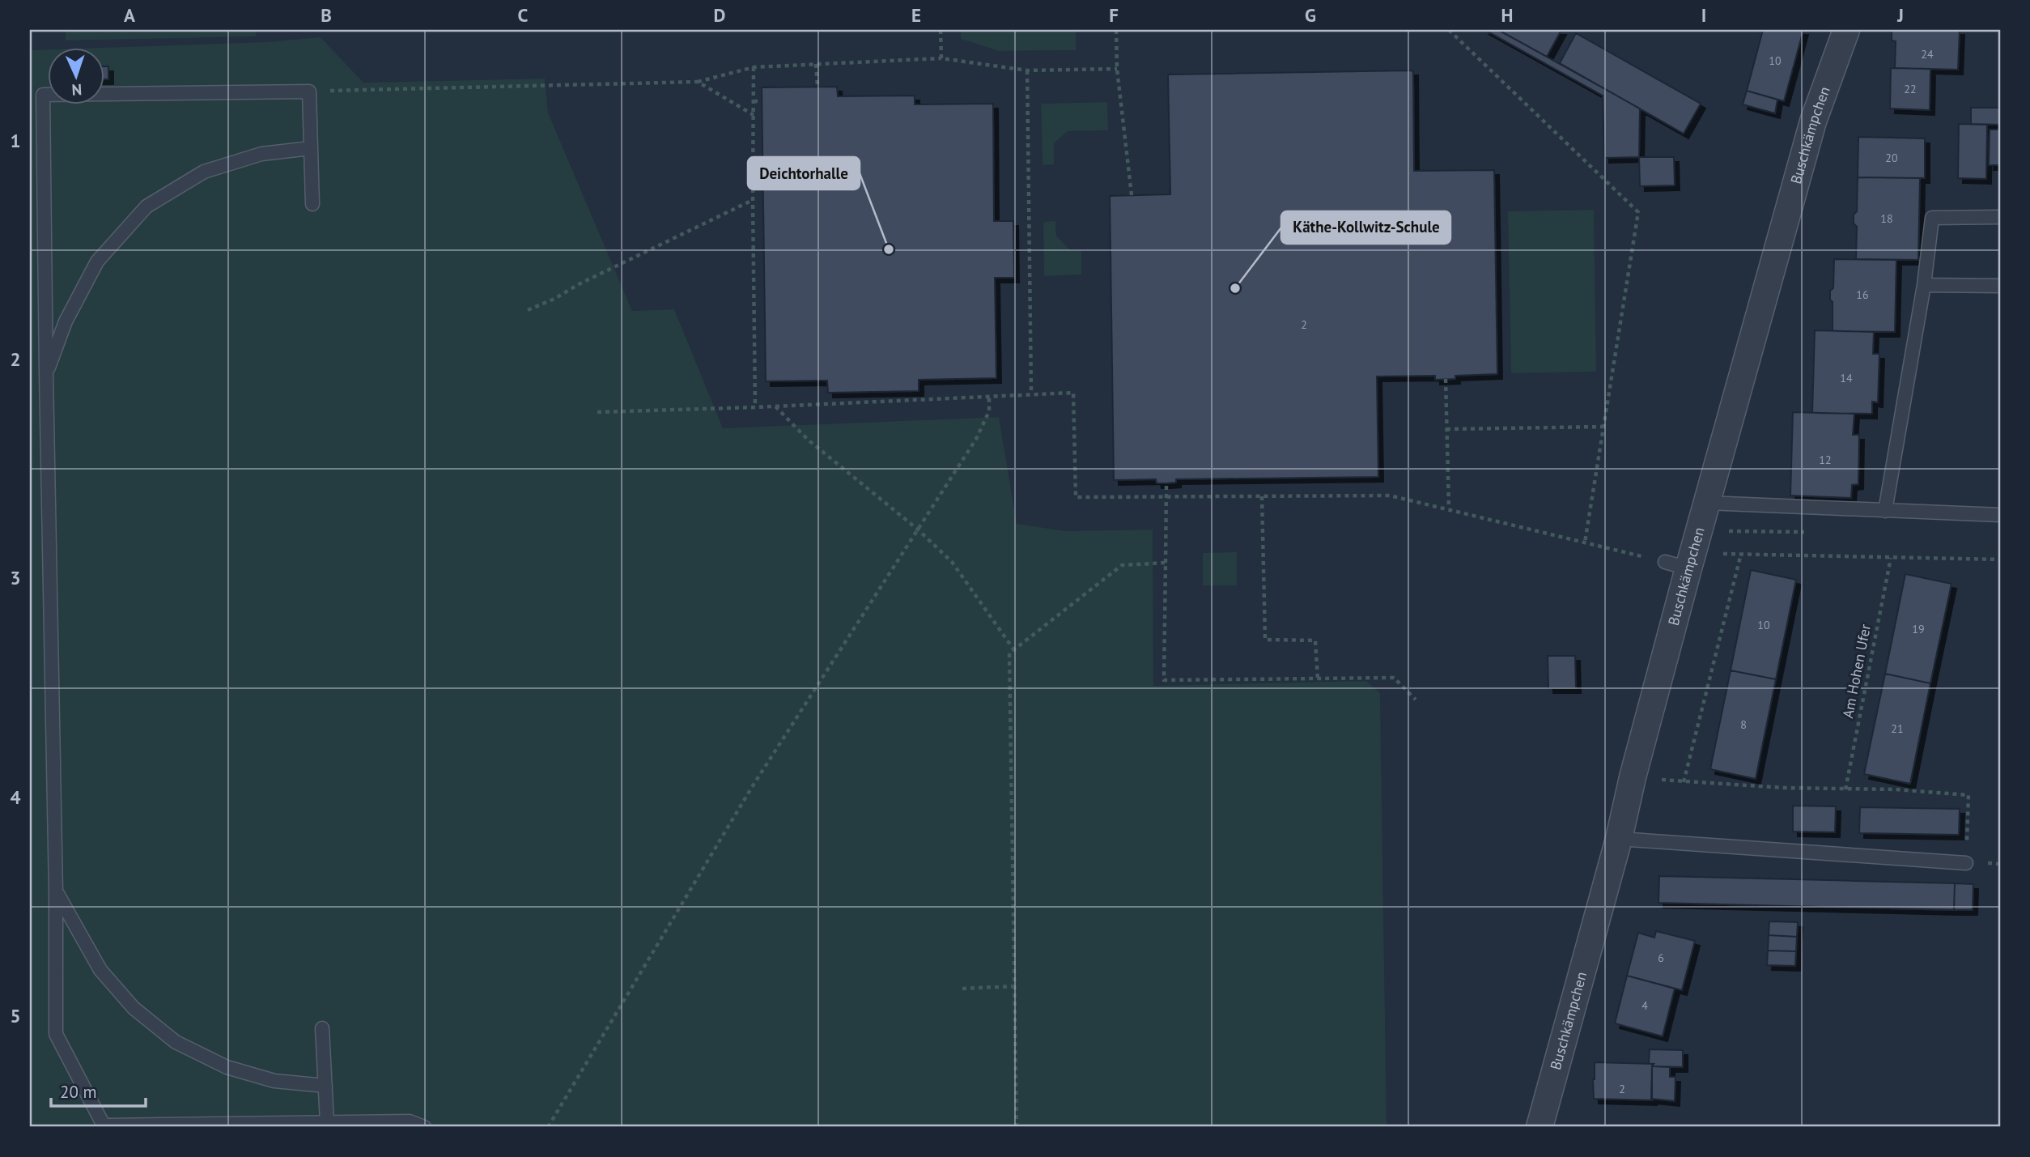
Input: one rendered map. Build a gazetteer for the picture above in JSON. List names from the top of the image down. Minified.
{"streets":{"street":["Buschkämpchen"],"path":["Am Hohen Ufer"]},"places":["Deichtorhalle","Käthe-Kollwitz-Schule"],"house_numbers":["24","10","22","20","18","16","2","14","12","10","19","8","21","6","4","2"],"scale_bar":"20 m","north":"bottom","grid":{"columns":["A","B","C","D","E","F","G","H","I","J"],"rows":["1","2","3","4","5"]}}
